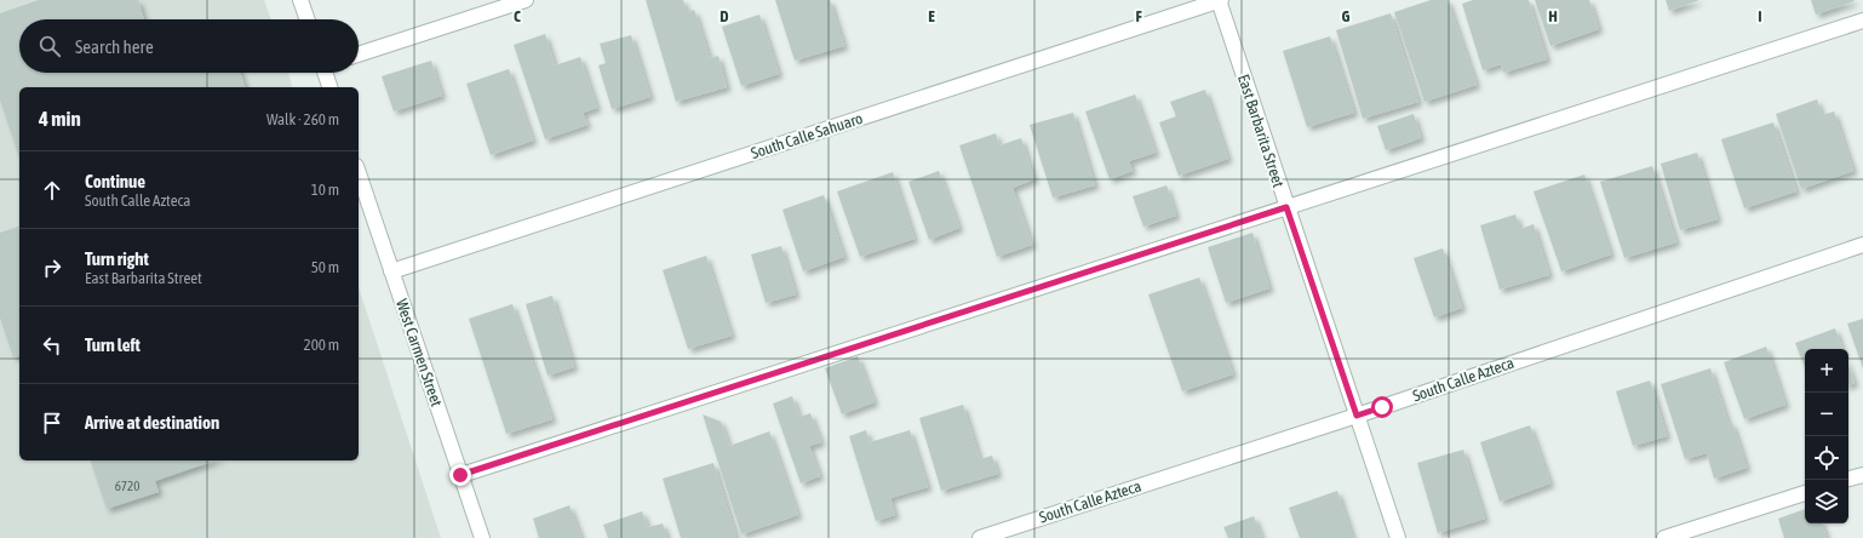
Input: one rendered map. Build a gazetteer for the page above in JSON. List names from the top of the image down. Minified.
{"streets":{"street":["East Barbarita Street","South Calle Sahuaro","West Carmen Street","South Calle Azteca"]},"crossings":[["East Barbarita Street","South Calle Sahuaro"],["East Barbarita Street","South Calle Azteca"],["South Calle Sahuaro","West Carmen Street"]],"house_numbers":["6720"],"page":{"search":"Search here","heading":["4 min","Walk · 260 m"],"list":[["Continue","South Calle Azteca","10 m"],["Turn right","East Barbarita Street","50 m"],["Turn left","200 m"],"Arrive at destination"],"map_buttons":["+","−"]},"grid":{"columns":["C","D","E","F","G","H","I"]}}
